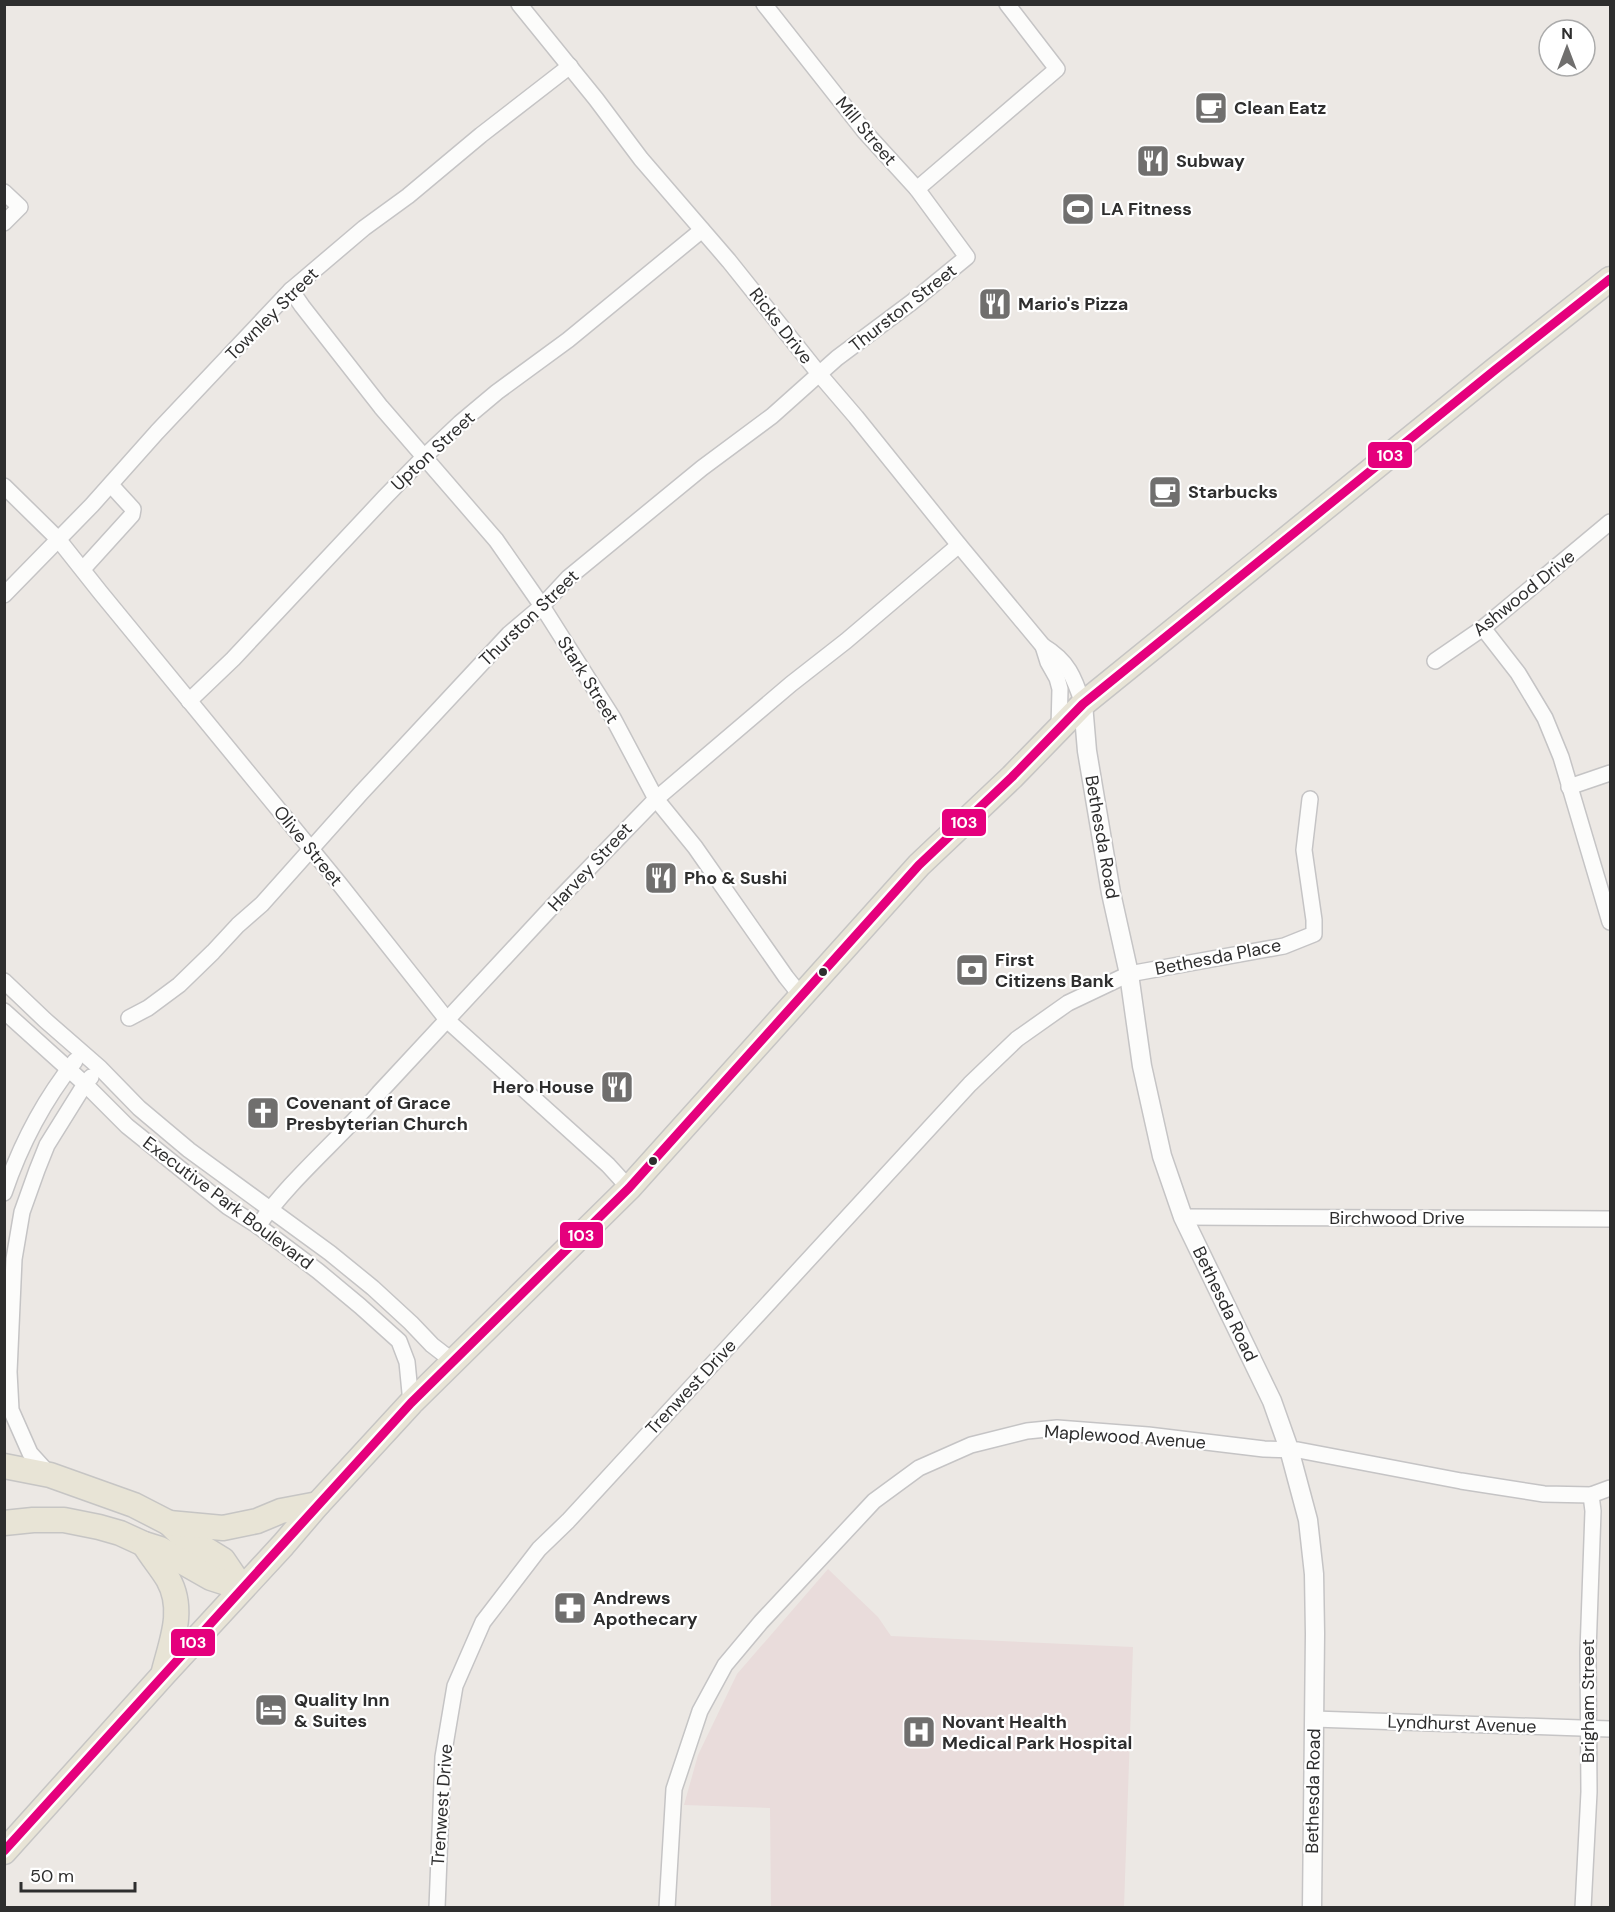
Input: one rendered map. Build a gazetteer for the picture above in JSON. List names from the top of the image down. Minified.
{"streets":{"street":["Mill Street","Thurston Street","Townley Street","Ricks Drive","Upton Street","Ashwood Drive","Stark Street","Bethesda Road","Olive Street","Harvey Street","Bethesda Place","Executive Park Boulevard","Birchwood Drive","Trenwest Drive","Maplewood Avenue","Brigham Street","Lyndhurst Avenue"]},"crossings":[["Mill Street","Thurston Street"],["Thurston Street","Ricks Drive"],["Thurston Street","Stark Street"],["Thurston Street","Olive Street"],["Townley Street","Ricks Drive"],["Townley Street","Stark Street"],["Townley Street","Olive Street"],["Ricks Drive","Upton Street"],["Ricks Drive","Bethesda Road"],["Ricks Drive","Harvey Street"],["Upton Street","Stark Street"],["Upton Street","Olive Street"],["Stark Street","Harvey Street"],["Bethesda Road","Bethesda Place"],["Bethesda Road","Birchwood Drive"],["Bethesda Road","Trenwest Drive"],["Bethesda Road","Maplewood Avenue"],["Bethesda Road","Lyndhurst Avenue"],["Olive Street","Harvey Street"],["Harvey Street","Executive Park Boulevard"],["Bethesda Place","Trenwest Drive"],["Maplewood Avenue","Brigham Street"],["Brigham Street","Lyndhurst Avenue"]],"places":{"cafe":["Clean Eatz","Starbucks"],"restaurant":["Subway","Mario's Pizza","Pho & Sushi","Hero House"],"sports":["LA Fitness"],"bank":["First Citizens Bank"],"church":["Covenant of Grace Presbyterian Church"],"pharmacy":["Andrews Apothecary"],"hotel":["Quality Inn & Suites"],"hospital":["Novant Health Medical Park Hospital"]},"lines":["transit line 103"],"scale_bar":"50 m","north":"top"}
